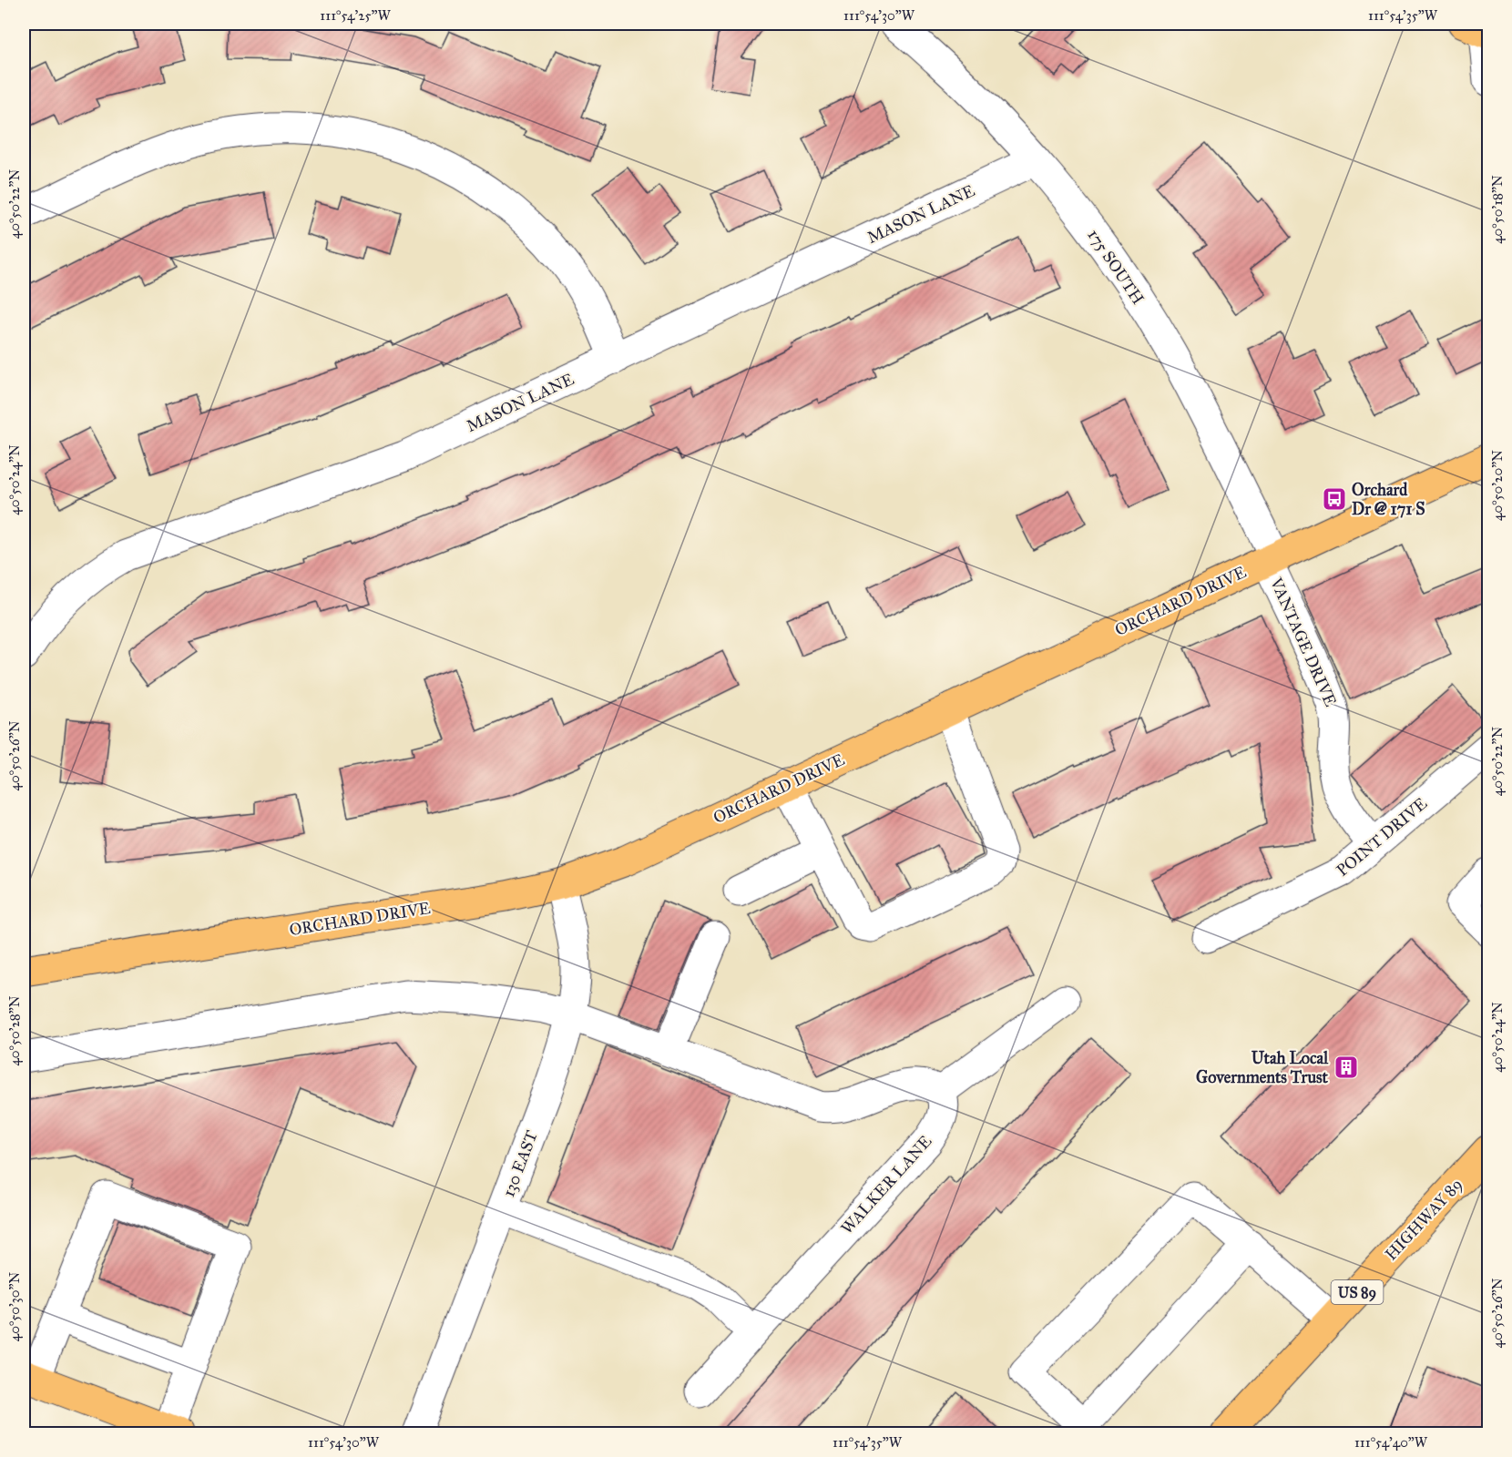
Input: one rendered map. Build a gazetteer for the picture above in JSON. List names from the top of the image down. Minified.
{"streets":{"main road":["ORCHARD DRIVE","HIGHWAY 89","US 89"],"street":["MASON LANE","175 SOUTH","VANTAGE DRIVE","POINT DRIVE","130 EAST","WALKER LANE"]},"crossings":[["MASON LANE","175 SOUTH"],["175 SOUTH","ORCHARD DRIVE"],["175 SOUTH","VANTAGE DRIVE"],["ORCHARD DRIVE","VANTAGE DRIVE"],["ORCHARD DRIVE","130 EAST"],["VANTAGE DRIVE","POINT DRIVE"]],"places":{"bus stop":["Orchard Dr @ 171 S"],"building":["Utah Local Governments Trust"]},"coordinates":["111°54'25\"W","111°54'30\"W","111°54'35\"W","40°50'22\"N","40°50'18\"N","40°50'24\"N","40°50'20\"N","40°50'26\"N","40°50'28\"N","40°50'30\"N","111°54'40\"W"]}
